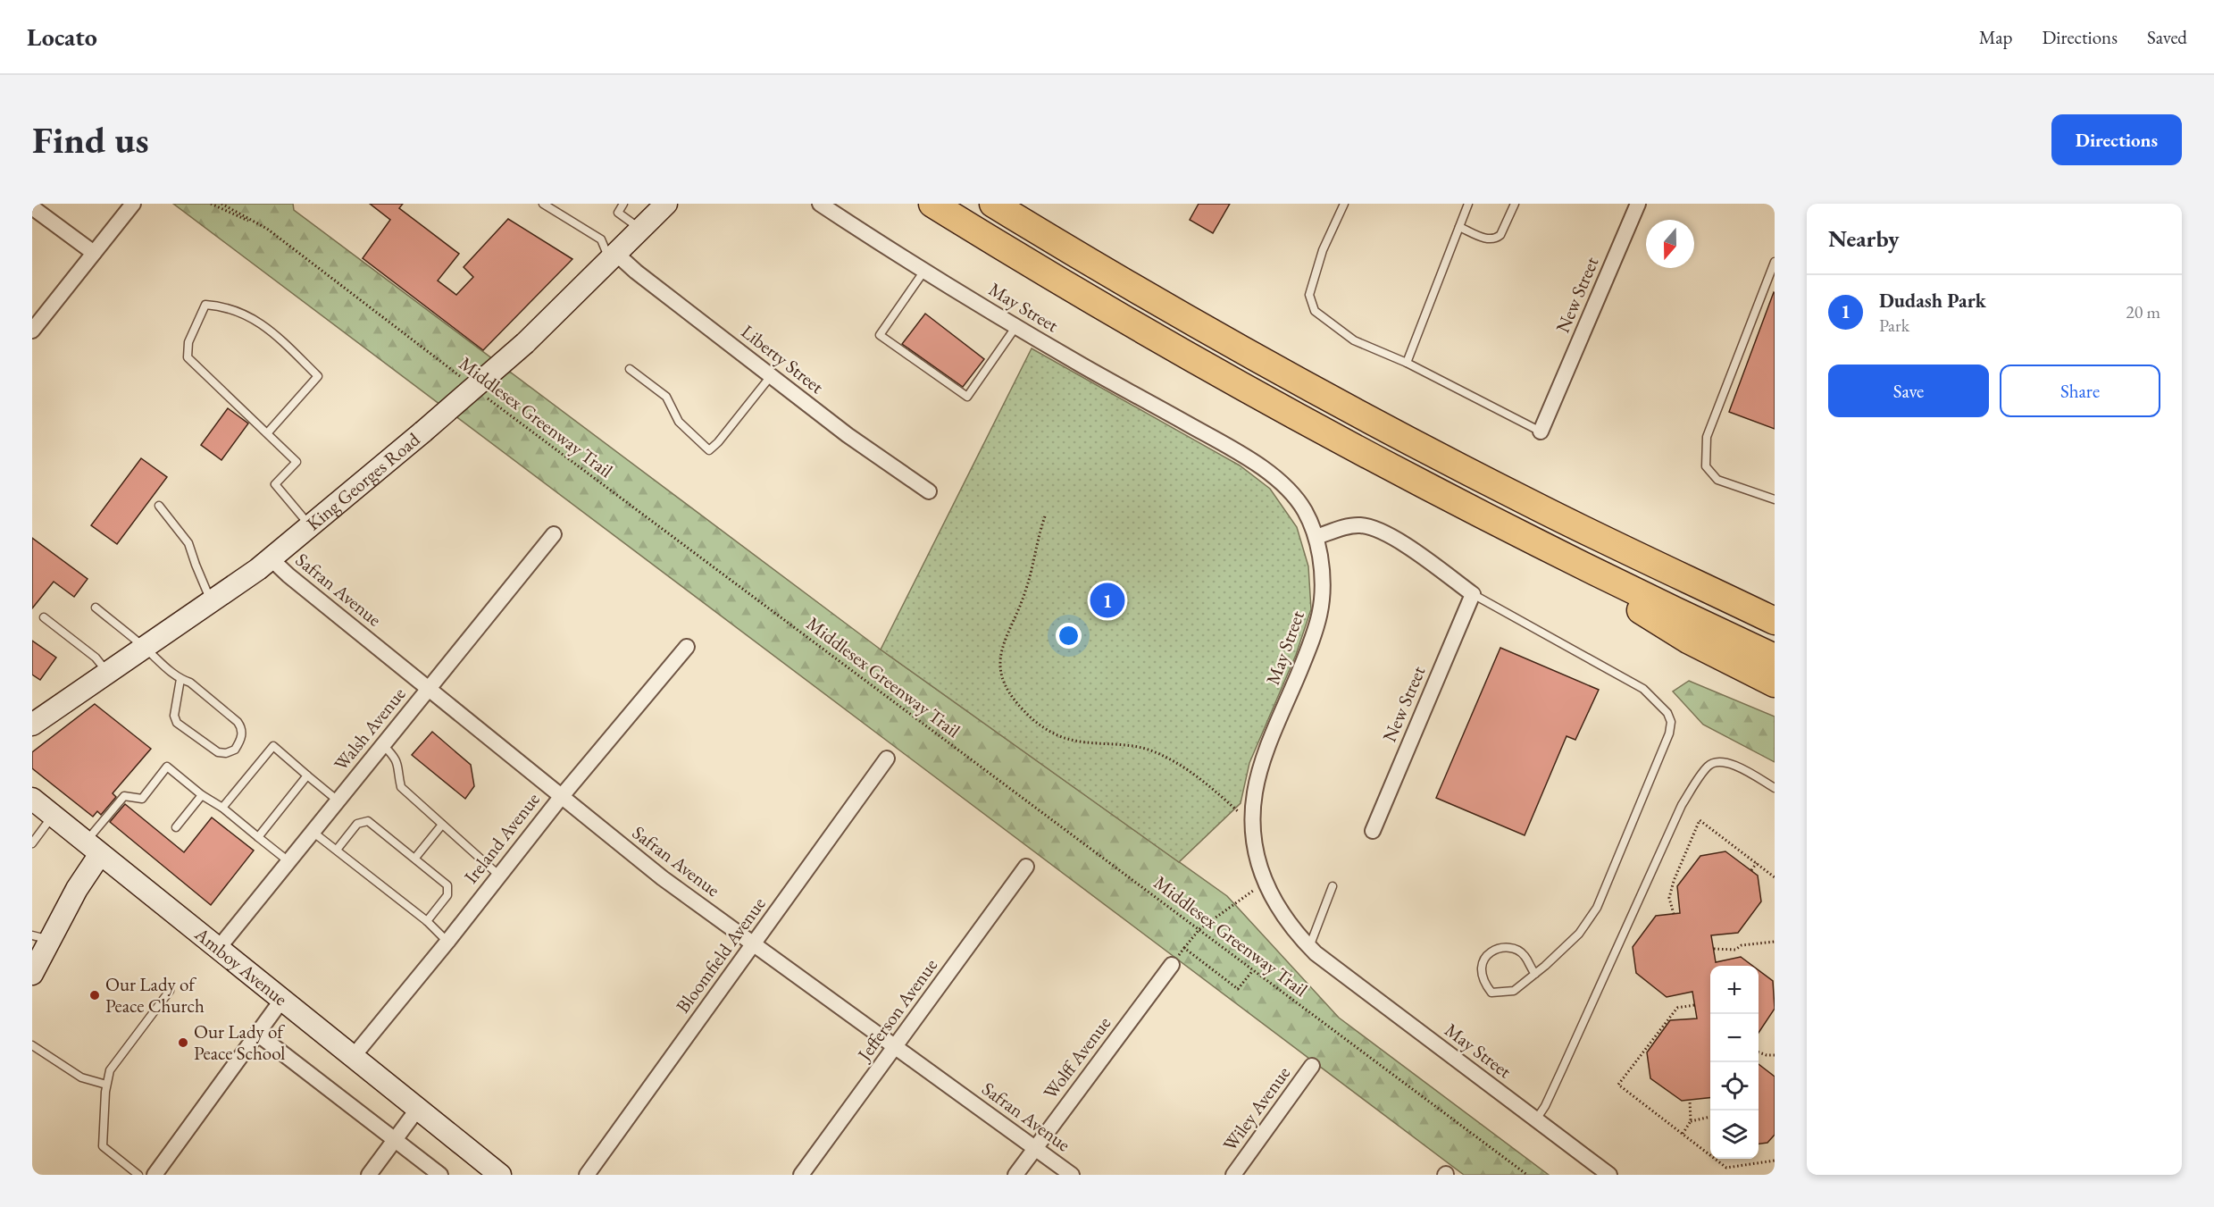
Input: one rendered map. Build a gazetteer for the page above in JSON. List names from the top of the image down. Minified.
{"streets":{"street":["New Street","May Street","Liberty Street","King Georges Road","Safran Avenue","Walsh Avenue","Ireland Avenue","Bloomfield Avenue","Amboy Avenue","Jefferson Avenue","Wolff Avenue","Wiley Avenue"],"path":["Middlesex Greenway Trail"]},"crossings":[["Liberty Street","King Georges Road"],["King Georges Road","Safran Avenue"],["Safran Avenue","Walsh Avenue"],["Safran Avenue","Ireland Avenue"],["Safran Avenue","Bloomfield Avenue"],["Safran Avenue","Jefferson Avenue"],["Safran Avenue","Wolff Avenue"],["Walsh Avenue","Amboy Avenue"],["Ireland Avenue","Amboy Avenue"]],"places":["Our Lady of Peace Church","Our Lady of Peace School"],"north":"bottom","page":{"header":"Locato","nav":["Map","Directions","Saved"],"buttons":["Directions",["Save","Share"]],"title":"Find us","heading":"Nearby","list":[{"mark":"1","name":"Dudash Park","note":"Park","value":"20 m"}],"pins":"1","map_buttons":["+","−"]}}
